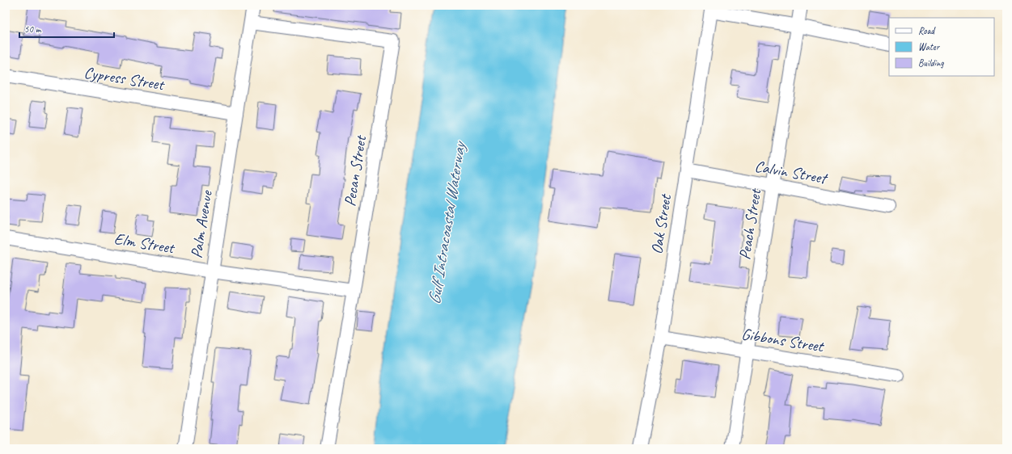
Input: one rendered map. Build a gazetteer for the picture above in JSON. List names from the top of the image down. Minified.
{"streets":{"street":["Cypress Street","Pecan Street","Calvin Street","Palm Avenue","Oak Street","Peach Street","Elm Street","Gibbons Street"]},"crossings":[["Cypress Street","Palm Avenue"],["Pecan Street","Palm Avenue"],["Pecan Street","Elm Street"],["Calvin Street","Oak Street"],["Calvin Street","Peach Street"],["Palm Avenue","Elm Street"],["Oak Street","Gibbons Street"],["Peach Street","Gibbons Street"]],"water":["Gulf Intracoastal Waterway"],"legend":["Road","Water","Building"],"scale_bar":"50 m"}
